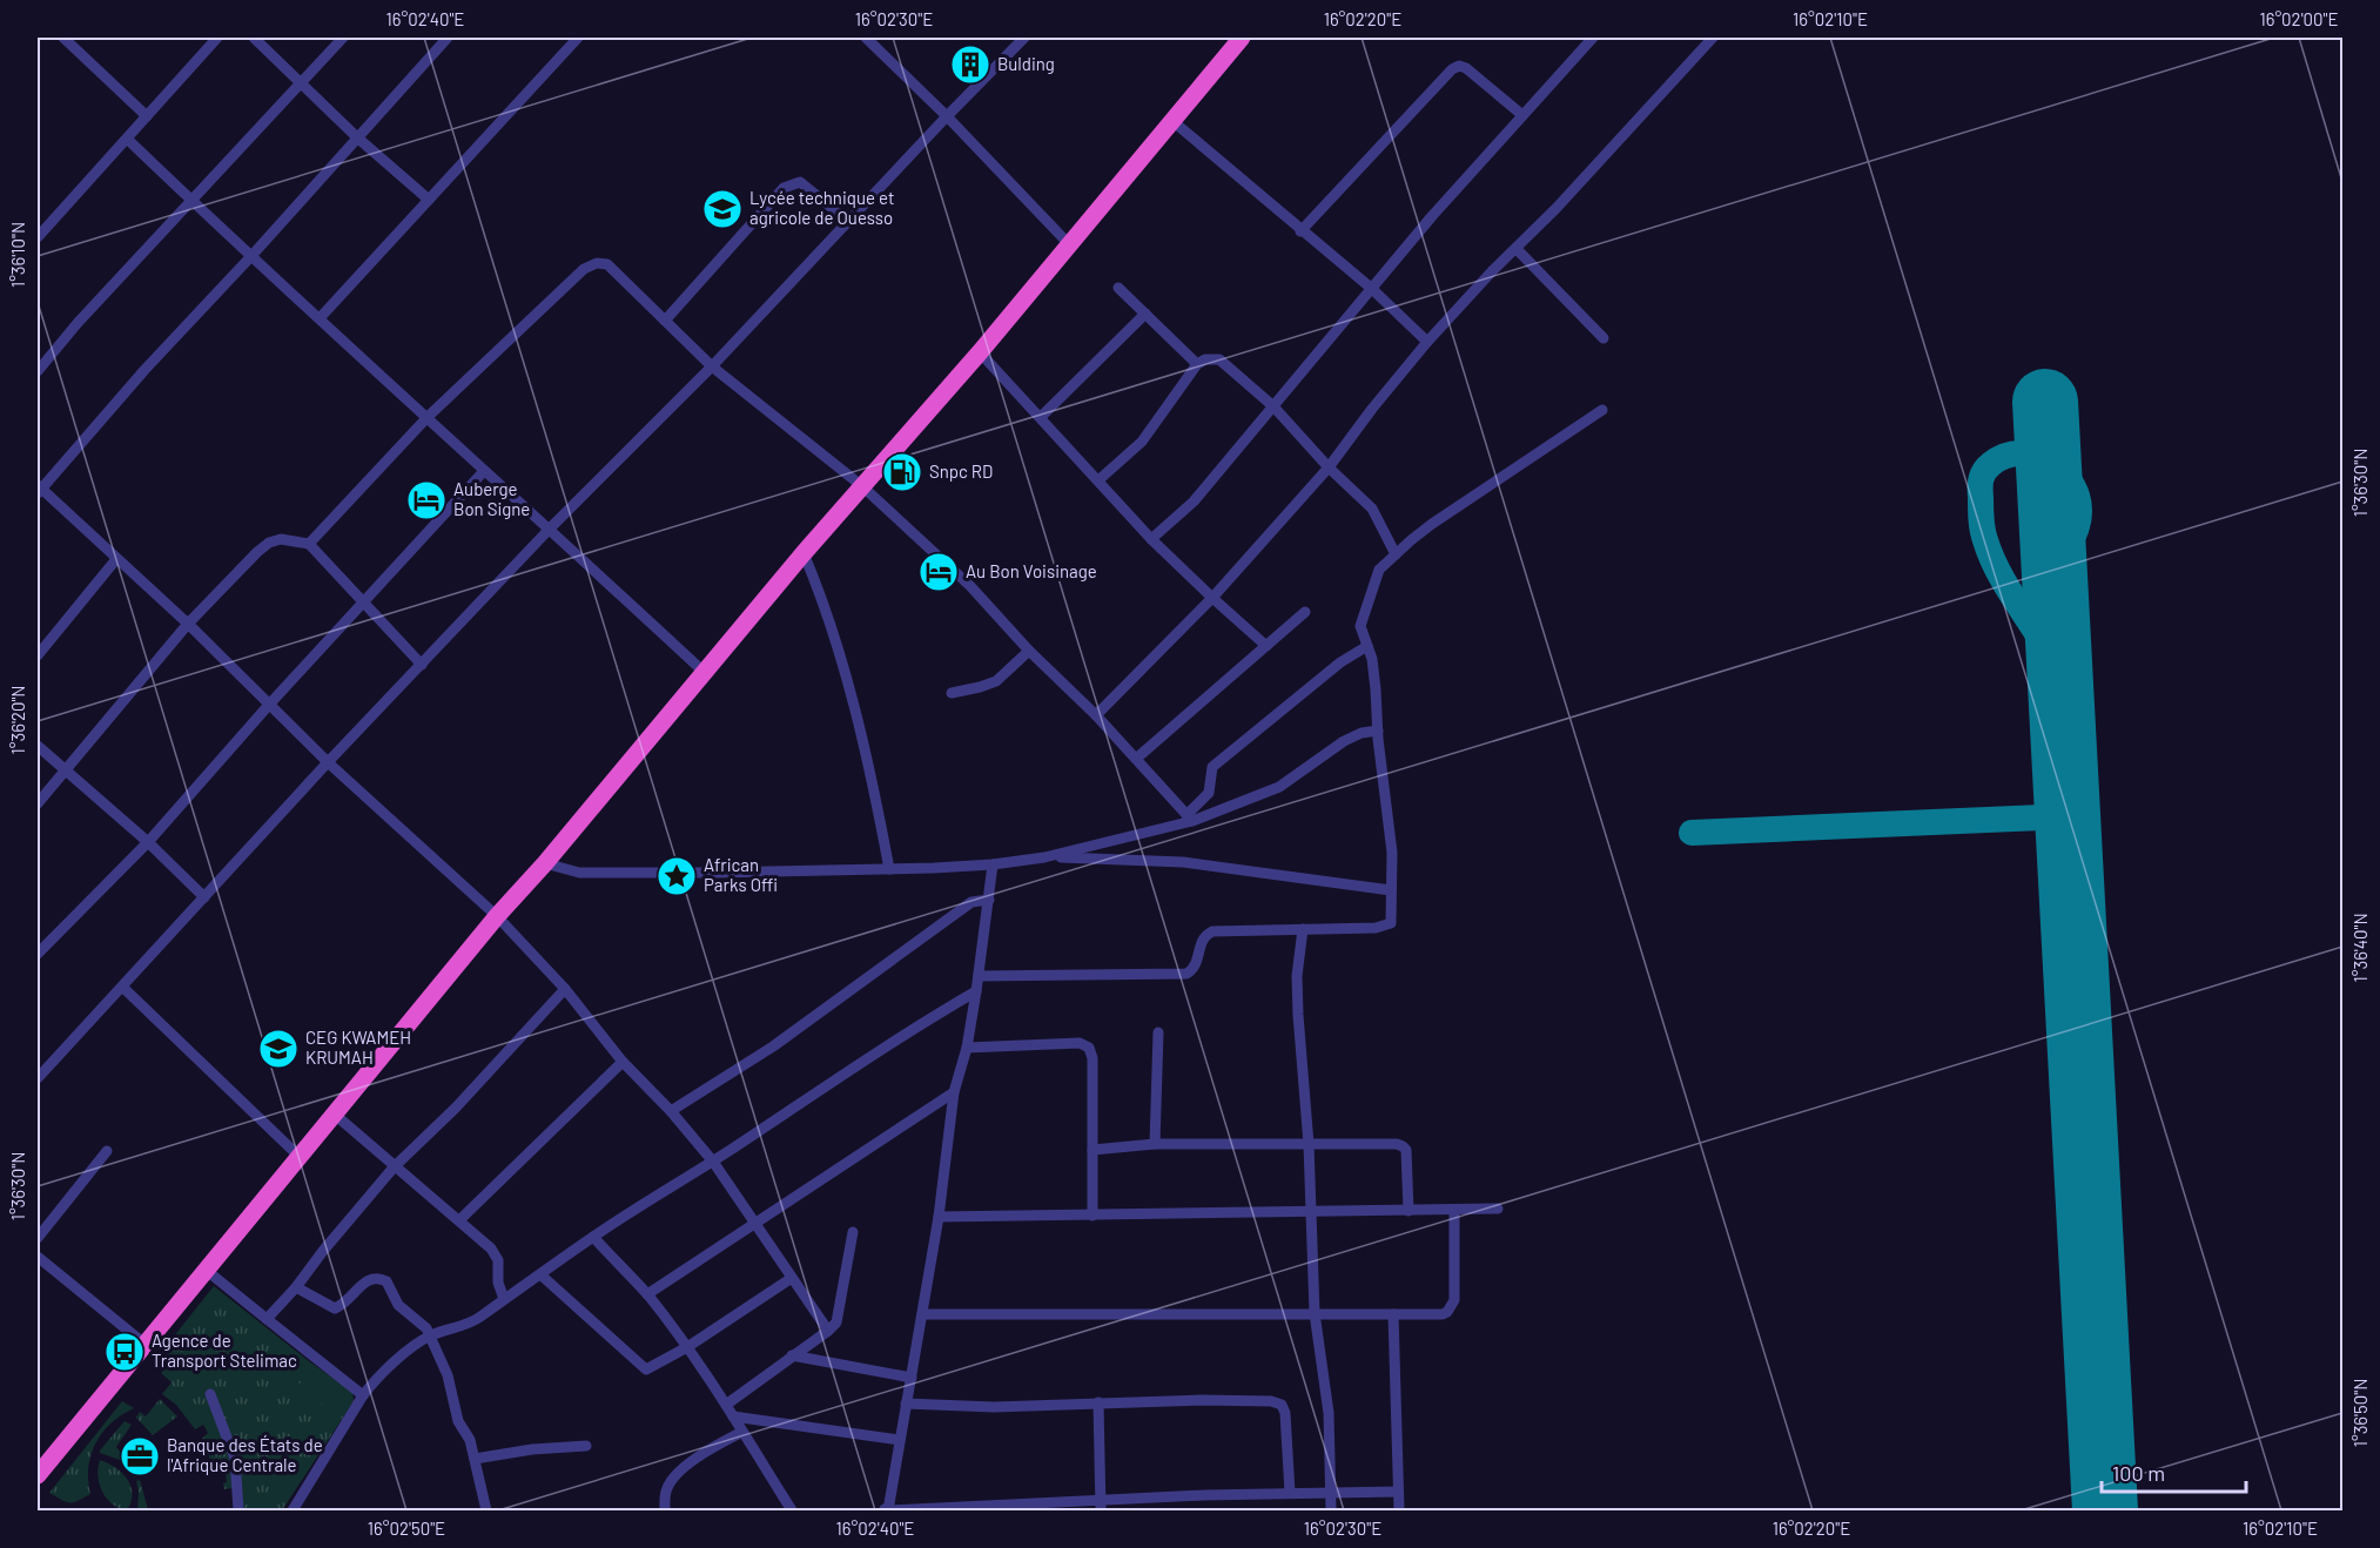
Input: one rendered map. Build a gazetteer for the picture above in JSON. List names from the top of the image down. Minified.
{"places":{"building":["Bulding"],"school or university":["Lycée technique et agricole de Ouesso","CEG KWAMEH KRUMAH"],"fuel station":["Snpc RD"],"hotel":["Auberge Bon Signe","Au Bon Voisinage"],"place":["African Parks Offi"],"bus stop":["Agence de Transport Stelimac"],"office":["Banque des États de l'Afrique Centrale"]},"scale_bar":"100 m","coordinates":["16°02'40\"E","16°02'30\"E","16°02'20\"E","16°02'10\"E","16°02'00\"E","1°36'10\"N","1°36'30\"N","1°36'20\"N","1°36'40\"N","1°36'50\"N","16°02'50\"E"]}
